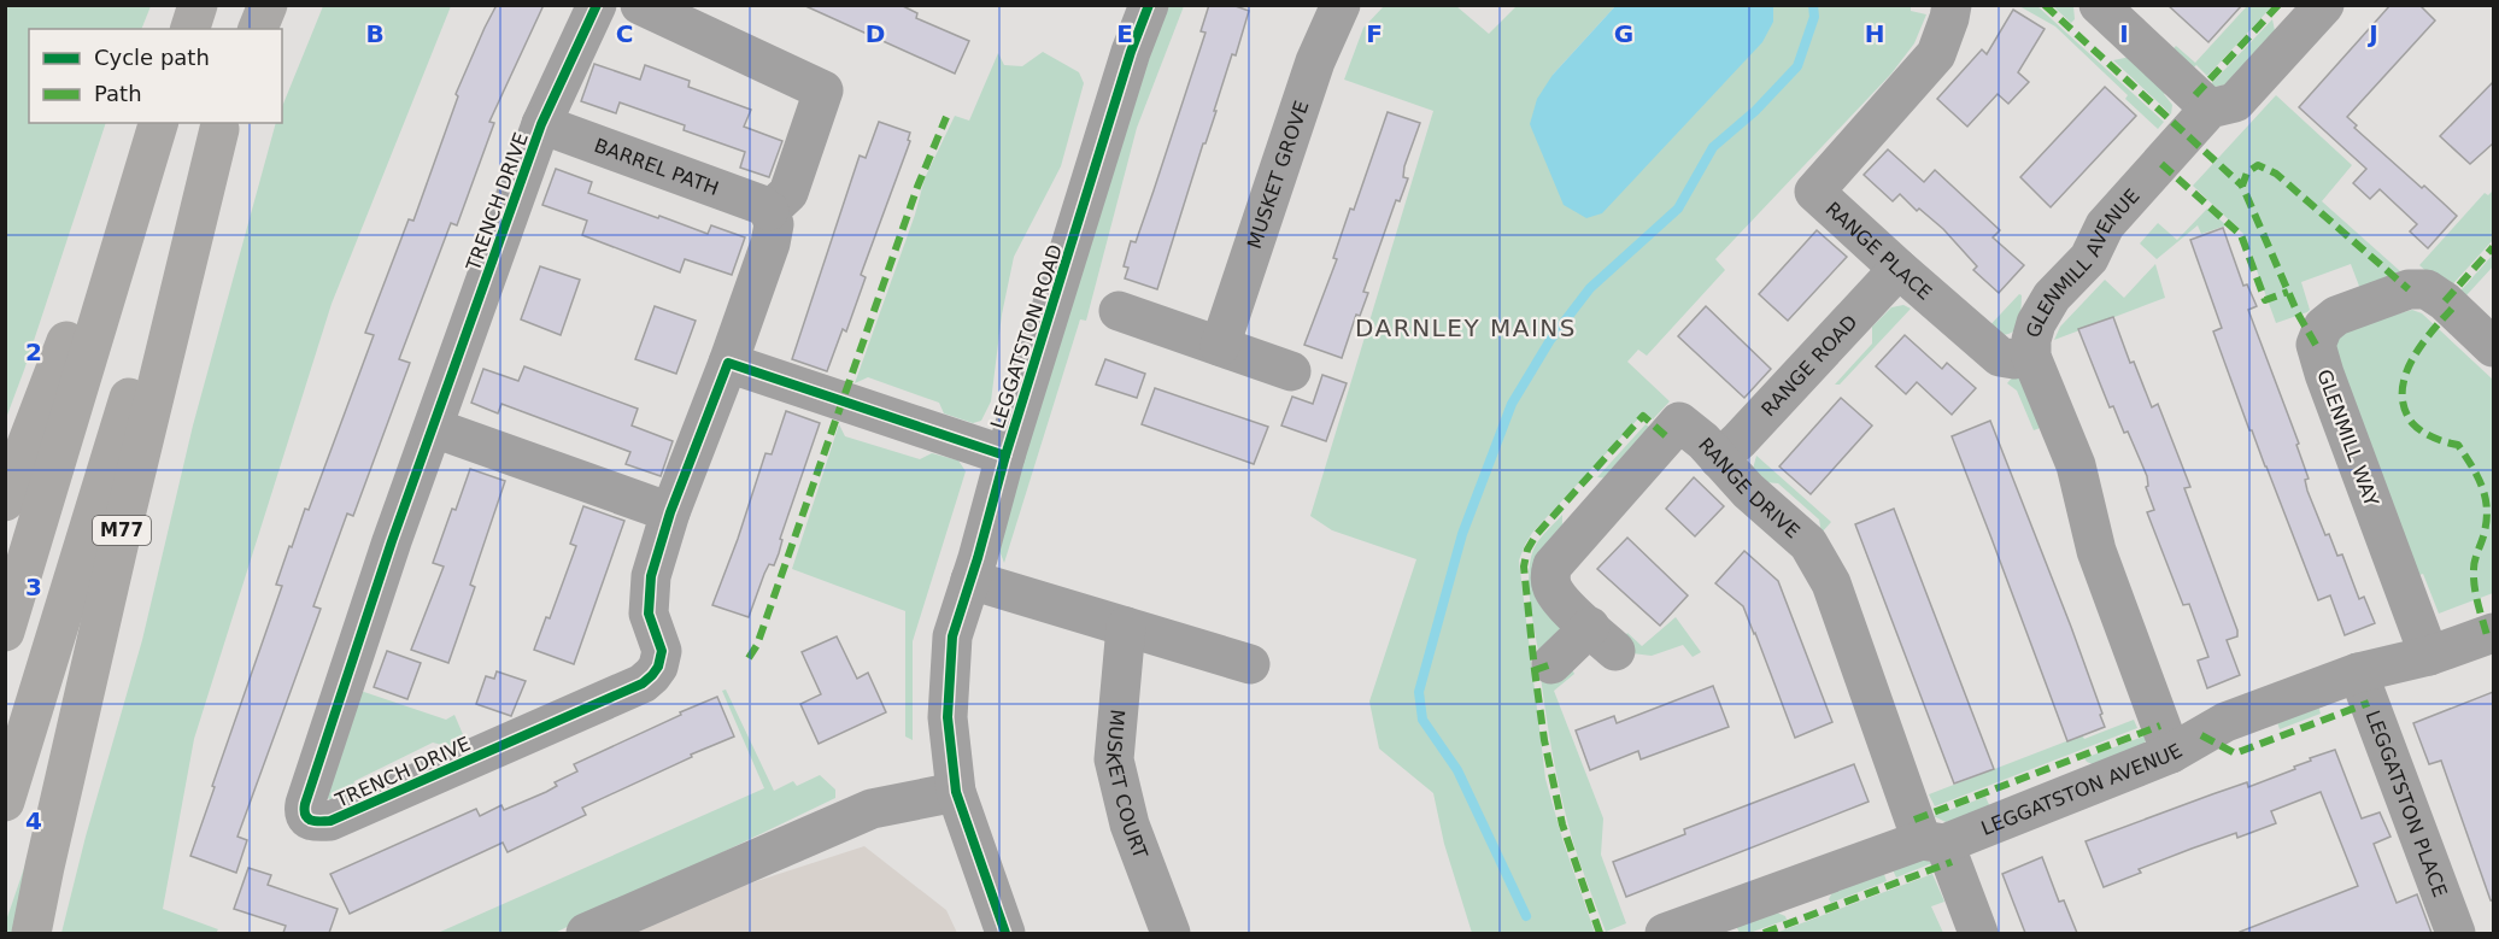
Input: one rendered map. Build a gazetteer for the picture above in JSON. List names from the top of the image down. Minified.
{"streets":{"highway":["M77"],"street":["BARREL PATH","MUSKET GROVE","TRENCH DRIVE","RANGE PLACE","GLENMILL AVENUE","LEGGATSTON ROAD","RANGE ROAD","GLENMILL WAY","RANGE DRIVE","MUSKET COURT","LEGGATSTON AVENUE","LEGGATSTON PLACE"]},"crossings":[["BARREL PATH","TRENCH DRIVE"],["RANGE PLACE","GLENMILL AVENUE"],["RANGE PLACE","RANGE ROAD"],["GLENMILL AVENUE","LEGGATSTON AVENUE"],["RANGE ROAD","RANGE DRIVE"],["GLENMILL WAY","LEGGATSTON AVENUE"],["RANGE DRIVE","LEGGATSTON AVENUE"],["LEGGATSTON AVENUE","LEGGATSTON PLACE"]],"districts":["DARNLEY MAINS"],"legend":["Cycle path","Path"],"grid":{"columns":["B","C","D","E","F","G","H","I","J"],"rows":["2","3","4"]}}
